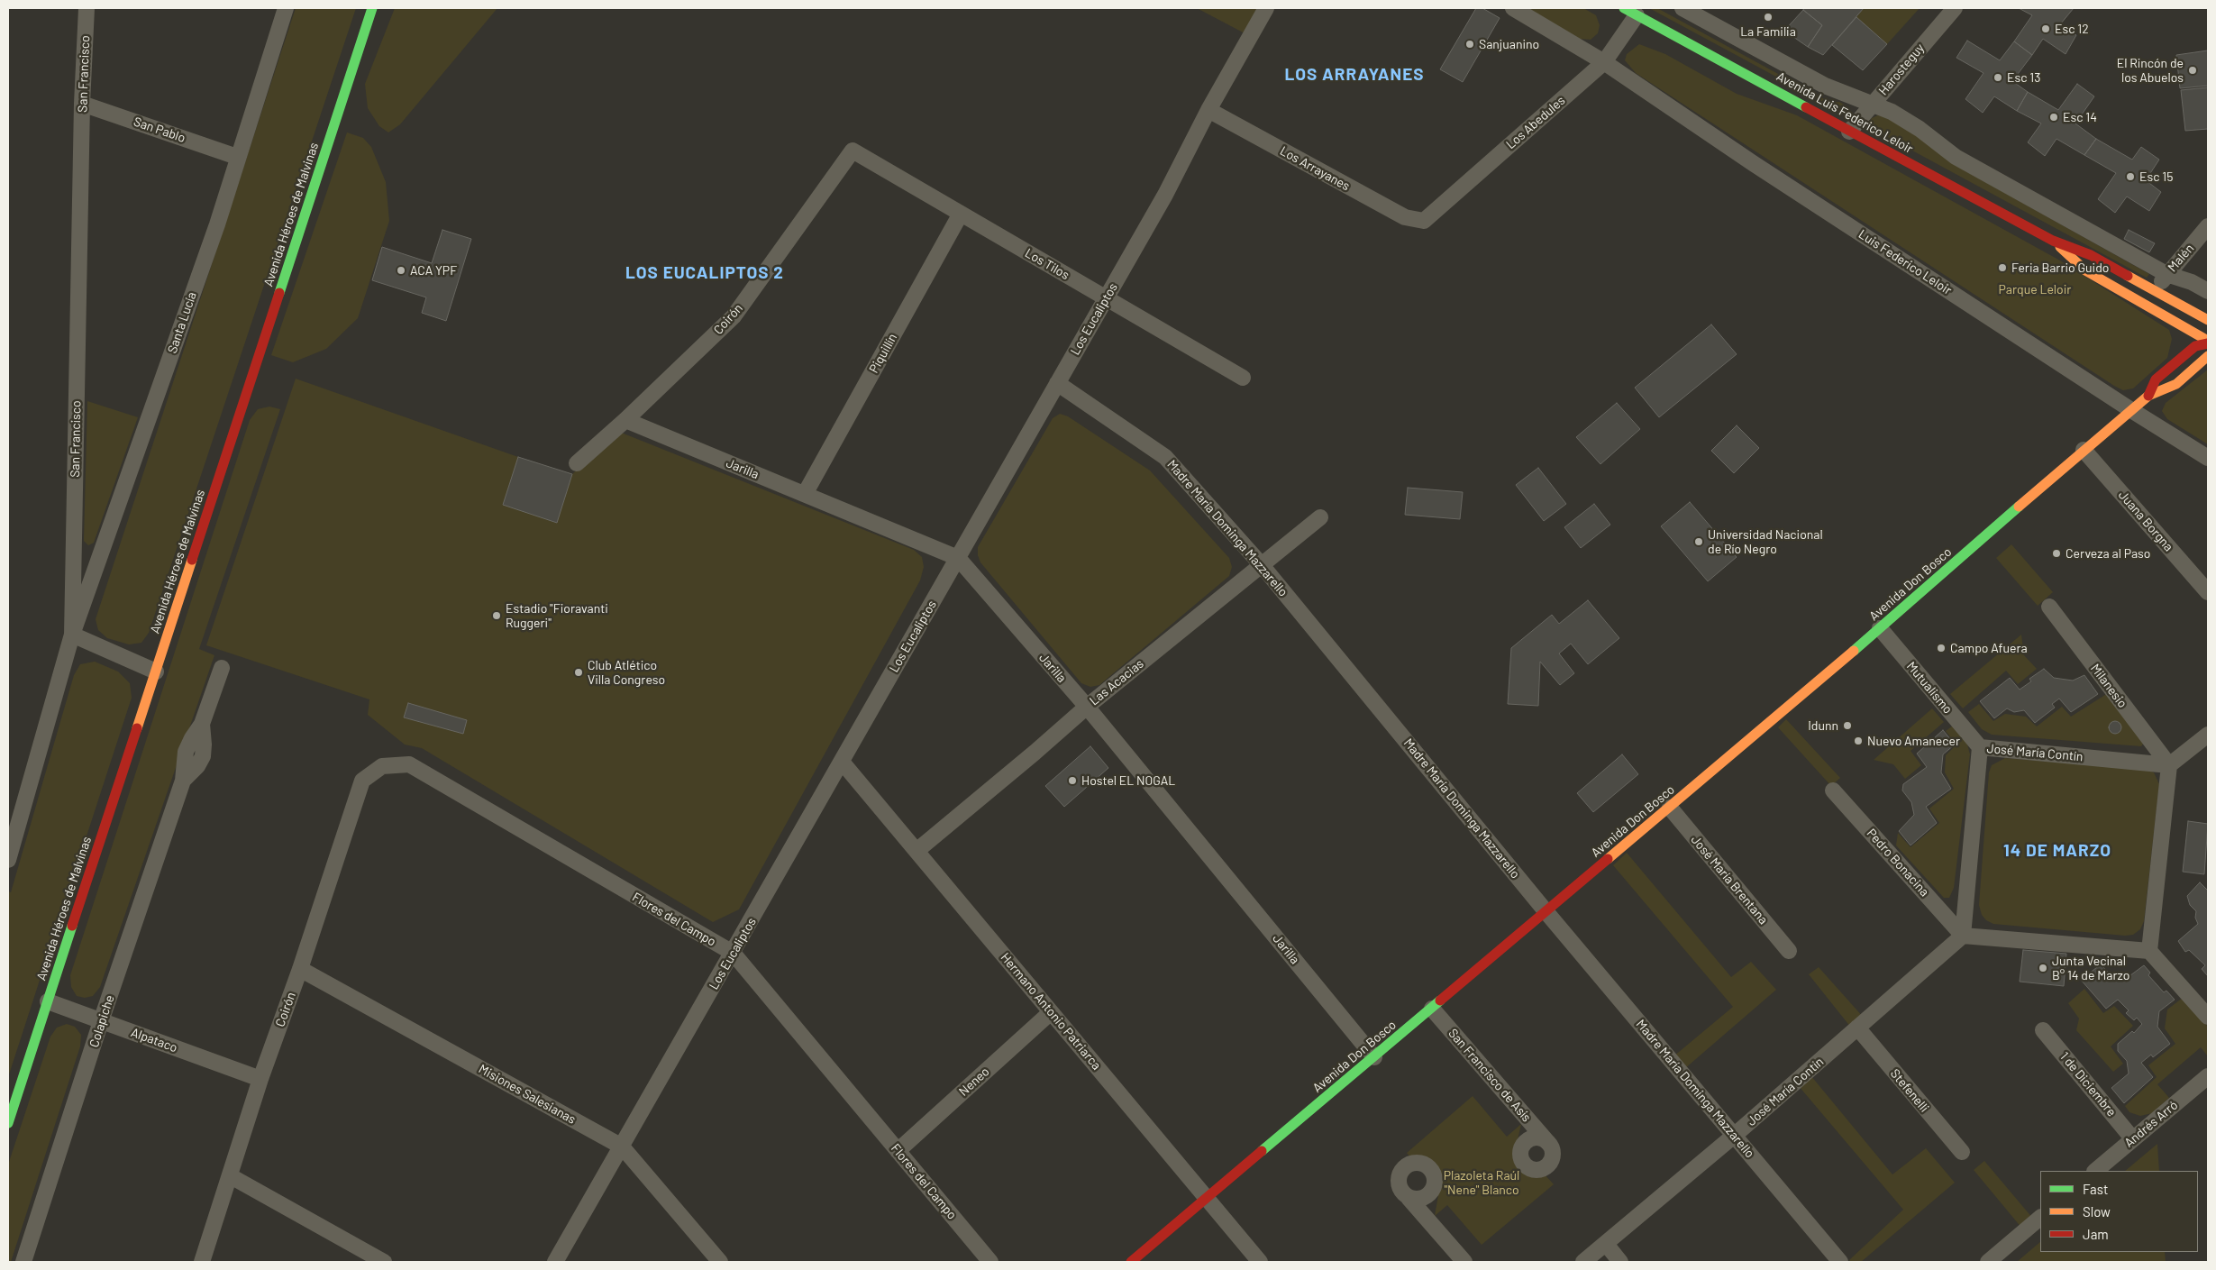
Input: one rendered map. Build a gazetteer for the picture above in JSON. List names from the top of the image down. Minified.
{"streets":{"main road":["Avenida Luis Federico Leloir","Avenida Héroes de Malvinas","Avenida Don Bosco"],"street":["Harosteguy","San Francisco","Los Abedules","San Pablo","Los Arrayanes","Malén","Luis Federico Leloir","Los Tilos","Coirón","Los Eucaliptos","Santa Lucía","Piquillín","Jarilla","Juana Borgna","Madre María Dominga Mazzarello","Las Acacias","Milanesio","Mutualismo","José María Contín","Pedro Bonacina","José María Brentana","Flores del Campo","Hermano Antonio Patriarca","Colapiche","Alpataco","San Francisco de Asís","Neneo","1 de Diciembre","Stefenelli","Misiones Salesianas","Andrés Arró"]},"crossings":[["Harosteguy","Avenida Luis Federico Leloir"],["San Francisco","San Pablo"],["San Francisco","Santa Lucía"],["Avenida Luis Federico Leloir","Los Abedules"],["Avenida Luis Federico Leloir","Malén"],["Avenida Luis Federico Leloir","Avenida Don Bosco"],["Los Abedules","Los Arrayanes"],["Los Abedules","Luis Federico Leloir"],["San Pablo","Santa Lucía"],["Los Arrayanes","Los Eucaliptos"],["Avenida Héroes de Malvinas","Alpataco"],["Luis Federico Leloir","Avenida Don Bosco"],["Los Tilos","Coirón"],["Los Tilos","Los Eucaliptos"],["Los Tilos","Piquillín"],["Coirón","Jarilla"],["Coirón","Flores del Campo"],["Coirón","Alpataco"],["Coirón","Misiones Salesianas"],["Los Eucaliptos","Jarilla"],["Los Eucaliptos","Madre María Dominga Mazzarello"],["Los Eucaliptos","Flores del Campo"],["Los Eucaliptos","Hermano Antonio Patriarca"],["Los Eucaliptos","Misiones Salesianas"],["Piquillín","Jarilla"],["Jarilla","Avenida Don Bosco"],["Jarilla","Las Acacias"],["Juana Borgna","Avenida Don Bosco"],["Madre María Dominga Mazzarello","Avenida Don Bosco"],["Madre María Dominga Mazzarello","Las Acacias"],["Madre María Dominga Mazzarello","José María Contín"],["Avenida Don Bosco","Mutualismo"],["Avenida Don Bosco","José María Brentana"],["Avenida Don Bosco","Hermano Antonio Patriarca"],["Avenida Don Bosco","San Francisco de Asís"],["Las Acacias","Hermano Antonio Patriarca"],["Milanesio","José María Contín"],["Mutualismo","José María Contín"],["José María Contín","Pedro Bonacina"],["José María Contín","Stefenelli"],["Flores del Campo","Neneo"],["Hermano Antonio Patriarca","Neneo"],["Colapiche","Alpataco"],["1 de Diciembre","Andrés Arró"]],"districts":["LOS ARRAYANES","LOS EUCALIPTOS 2","14 DE MARZO"],"parks":["Parque Leloir","Plazoleta Raúl \"Nene\" Blanco"],"places":["La Familia","Esc 12","Sanjuanino","El Rincón de los Abuelos","Esc 13","Esc 14","Esc 15","Feria Barrio Guido","ACA YPF","Universidad Nacional de Río Negro","Cerveza al Paso","Estadio \"Fioravanti Ruggeri\"","Campo Afuera","Club Atlético Villa Congreso","Idunn","Nuevo Amanecer","Hostel EL NOGAL","Junta Vecinal B° 14 de Marzo"],"legend":["Fast","Slow","Jam"]}
